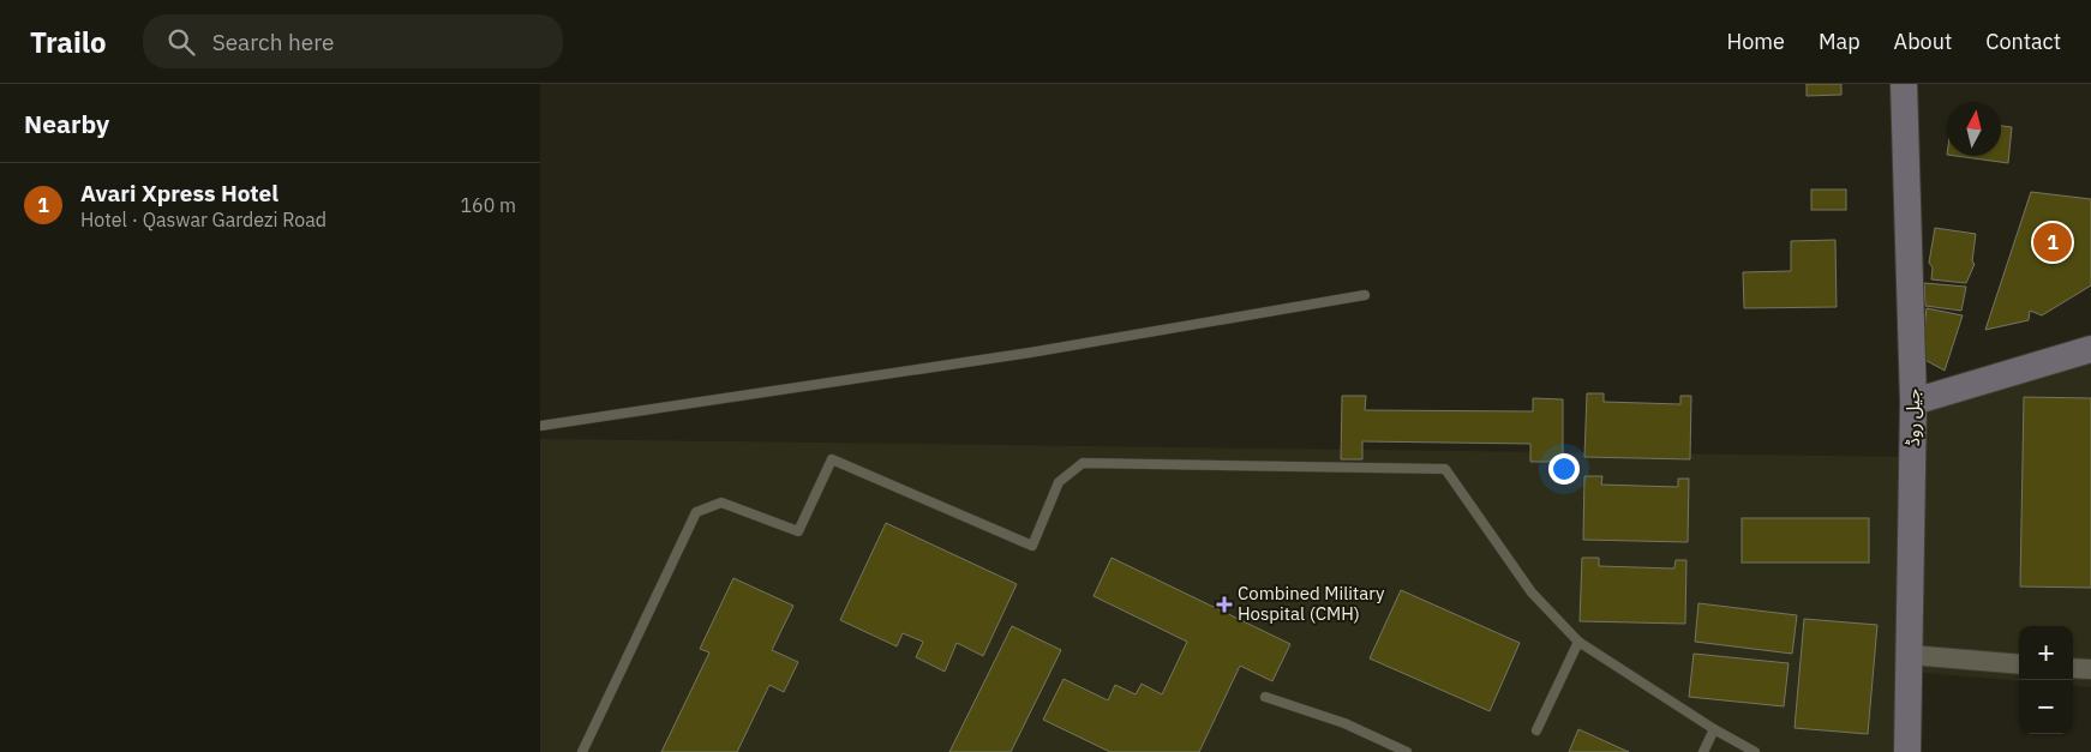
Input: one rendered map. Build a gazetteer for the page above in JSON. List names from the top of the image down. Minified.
{"streets":{"main road":["جیل روڈ"]},"places":{"health":["Combined Military Hospital (CMH)"]},"north":"top","page":{"header":"Trailo","search":"Search here","nav":["Home","Map","About","Contact"],"heading":"Nearby","list":[{"mark":"1","name":"Avari Xpress Hotel","note":"Hotel · Qaswar Gardezi Road","value":"160 m"}],"pins":"1","map_buttons":["+","−"]}}
